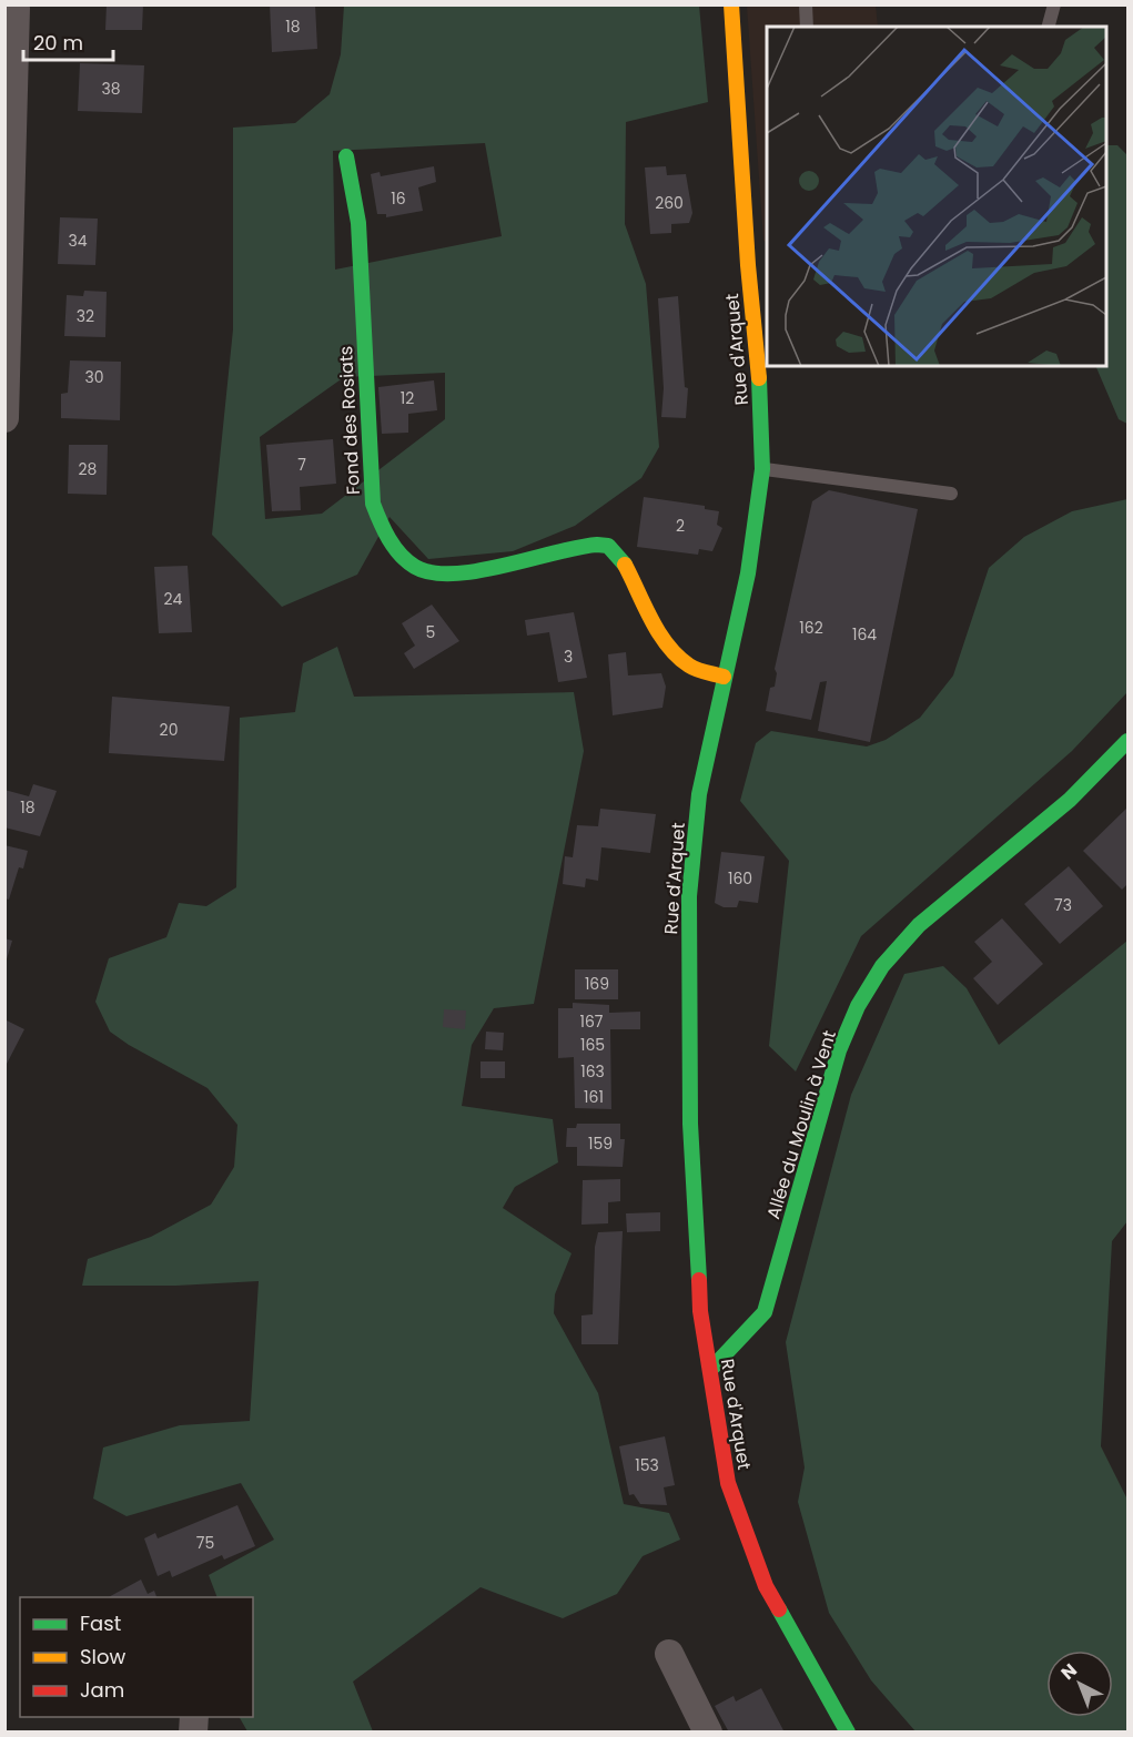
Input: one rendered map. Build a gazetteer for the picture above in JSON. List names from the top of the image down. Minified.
{"streets":{"street":["Rue d'Arquet","Fond des Rosiats","Allée du Moulin à Vent"]},"crossings":[["Rue d'Arquet","Fond des Rosiats"],["Rue d'Arquet","Allée du Moulin à Vent"]],"house_numbers":["18","38","16","260","34","32","30","12","7","28","2","24","162","5","164","3","20","18","160","73","169","167","165","163","161","159","153","75"],"legend":["Fast","Slow","Jam"],"scale_bar":"20 m","north":"top left"}
